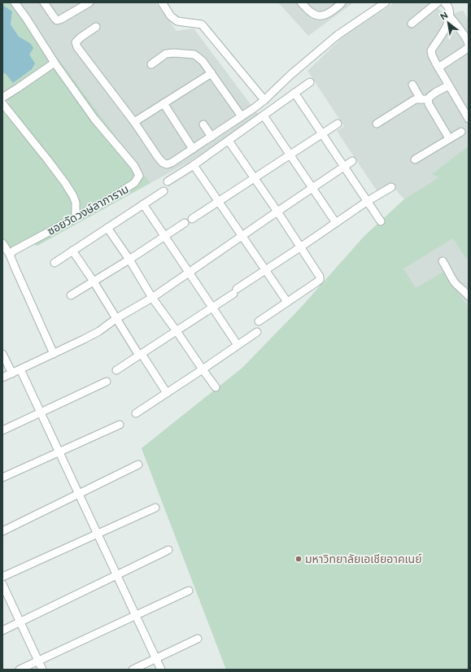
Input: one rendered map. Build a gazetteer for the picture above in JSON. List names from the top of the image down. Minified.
{"streets":{"street":["ซอยวัดวงษ์ลาภาราม"]},"places":["มหาวิทยาลัยเอเชียอาคเนย์"],"north":"top left"}
